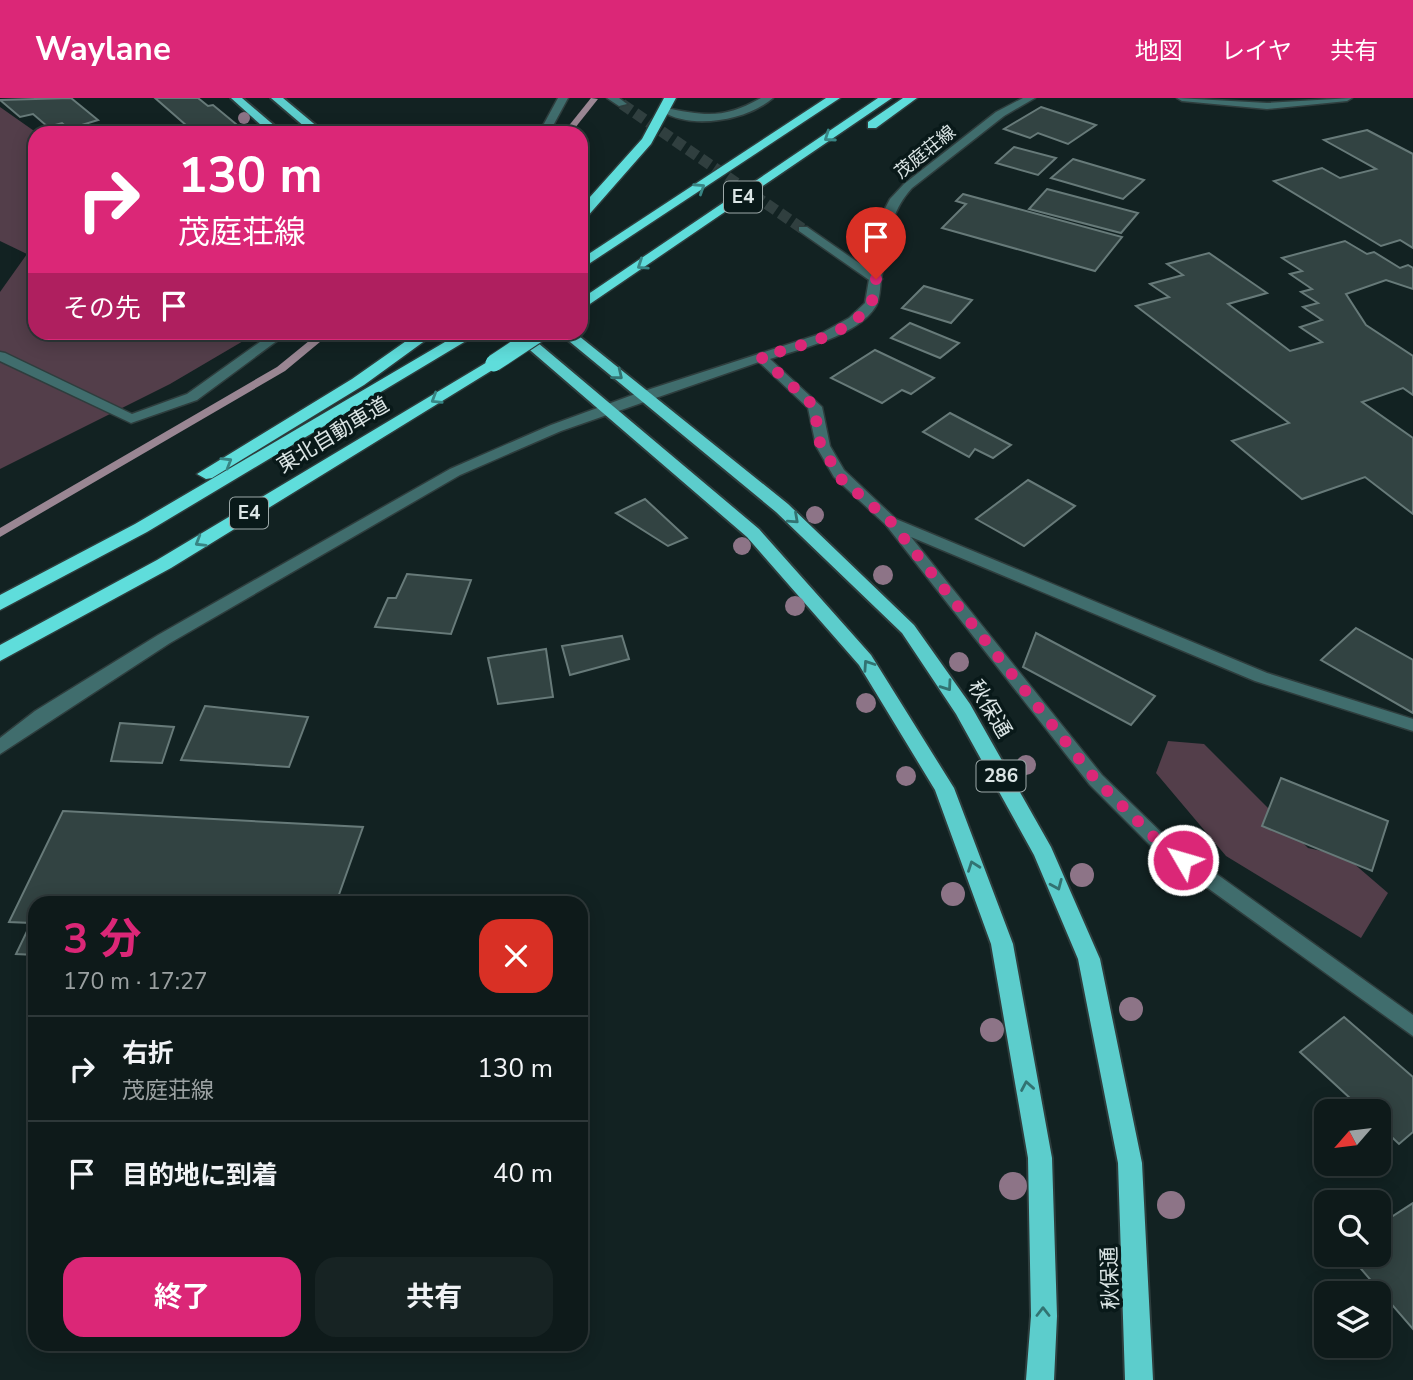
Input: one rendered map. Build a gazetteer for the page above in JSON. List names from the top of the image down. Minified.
{"streets":{"highway":["E4","東北自動車道","秋保通","286"],"street":["茂庭荘線"]},"crossings":[["茂庭荘線","秋保通"],["茂庭荘線","286"]],"north":"bottom left","page":{"header":"Waylane","nav":["地図","レイヤ","共有"],"turn":["130 m","茂庭荘線"],"then":"その先","heading":["3 分","170 m · 17:27"],"list":[{"name":"右折","note":"茂庭荘線","value":"130 m"},{"name":"目的地に到着","value":"40 m"}],"buttons":["終了","共有"]}}
